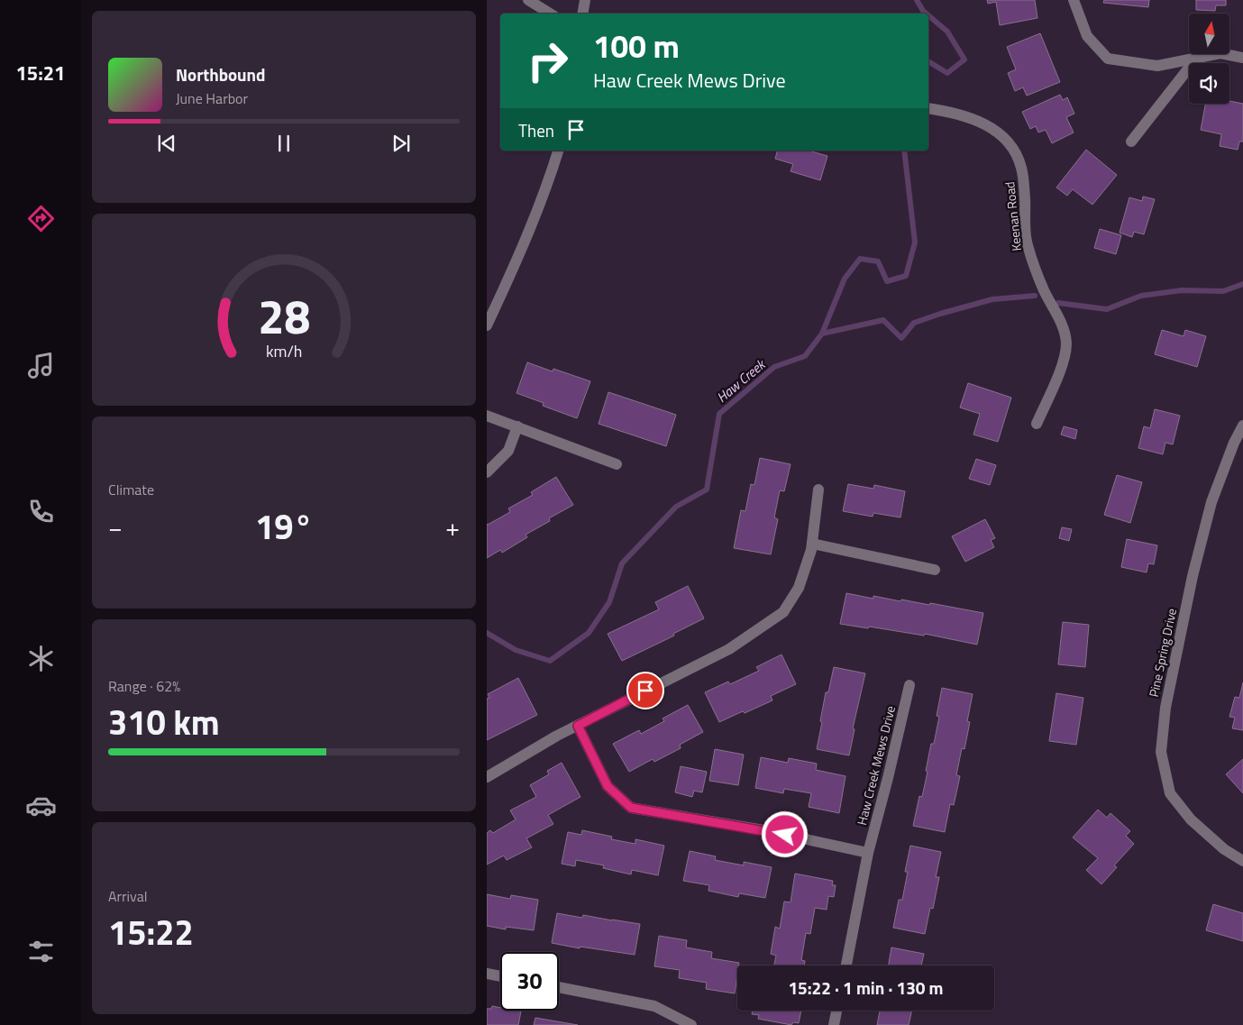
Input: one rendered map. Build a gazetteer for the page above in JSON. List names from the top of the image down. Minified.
{"streets":{"street":["Keenan Road","Pine Spring Drive","Haw Creek Mews Drive"]},"water":["Haw Creek"],"north":"top","page":{"tabs":"15:21","turn":["100 m","Haw Creek Mews Drive"],"song":["Northbound","June Harbor"],"then":"Then","tile":["Climate",["Range · 62%","310 km"],["Arrival","15:22"]],"heat":["−","19°","+"],"limit":"30","trip":"15:22 · 1 min · 130 m","gauge":["28","km/h"]}}
